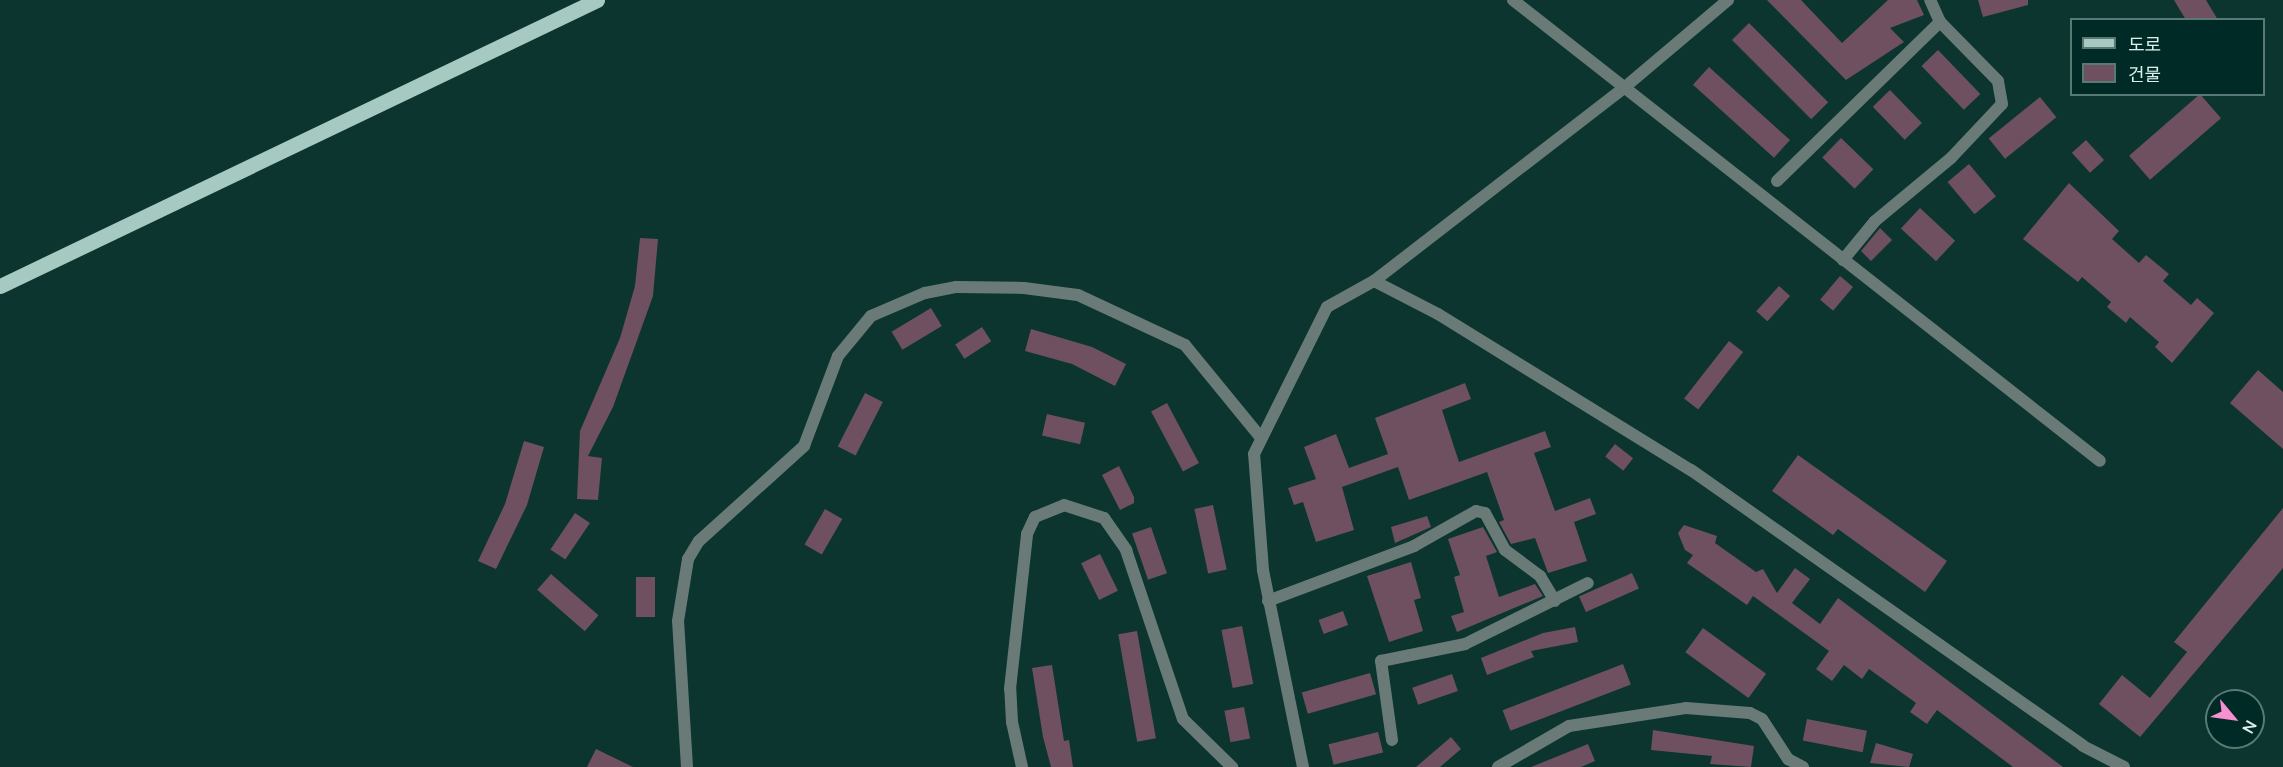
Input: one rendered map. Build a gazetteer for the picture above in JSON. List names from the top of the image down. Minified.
{"legend":["도로","건물"],"north":"bottom right"}
